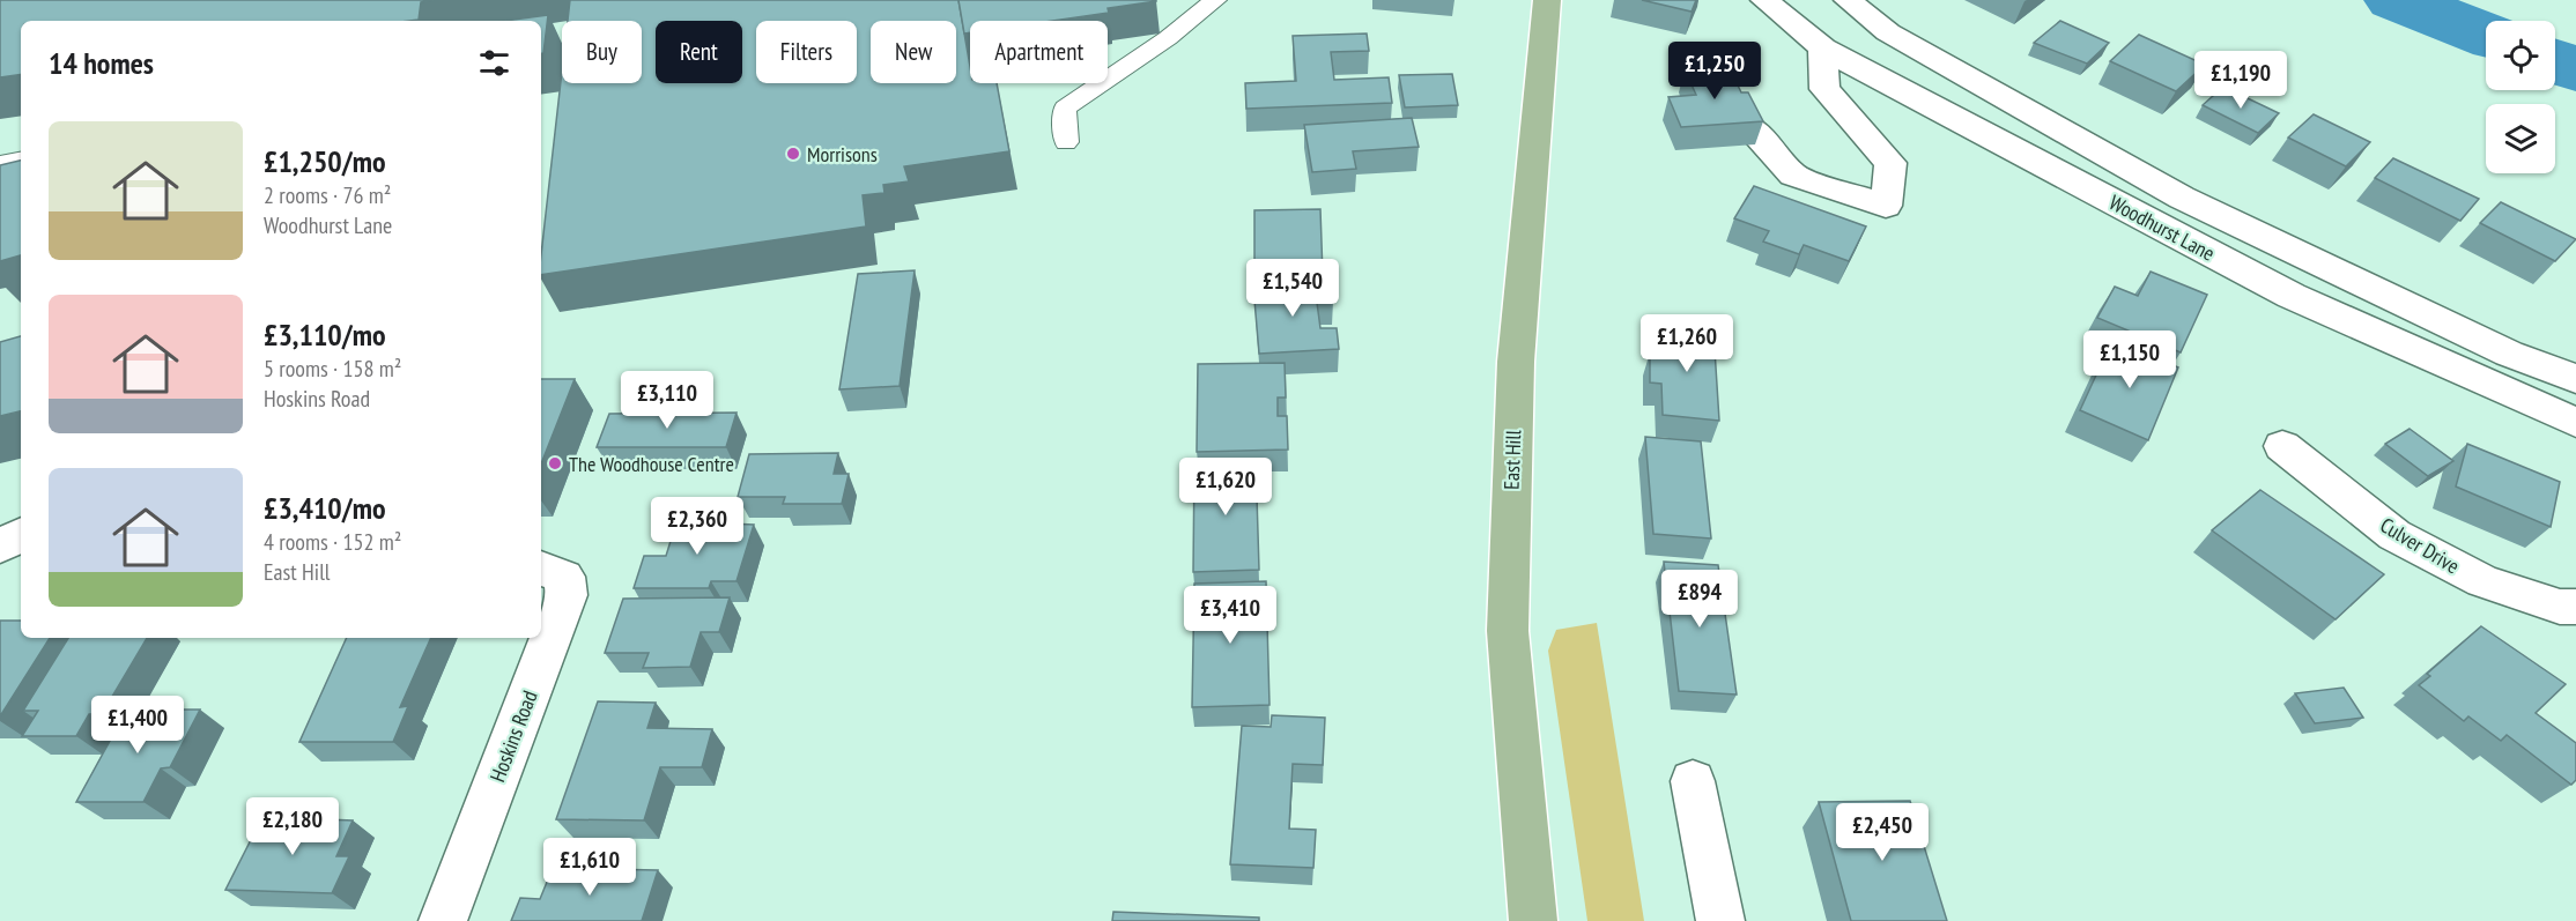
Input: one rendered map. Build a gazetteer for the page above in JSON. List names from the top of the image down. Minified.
{"streets":{"main road":["East Hill"],"street":["Woodhurst Lane","Culver Drive","Hoskins Road"]},"places":["Morrisons","The Woodhouse Centre"],"page":{"chip":["Buy","Rent","Filters","New","Apartment"],"heading":"14 homes","price":["£1,250","£1,190","£1,540","£1,260","£1,150","£3,110","£1,620","£2,360","£894","£3,410","£1,400","£2,180","£2,450","£1,610"],"list":[{"name":"£1,250/mo","note":"2 rooms · 76 m² · Woodhurst Lane"},{"name":"£3,110/mo","note":"5 rooms · 158 m² · Hoskins Road"},{"name":"£3,410/mo","note":"4 rooms · 152 m² · East Hill"}]}}
